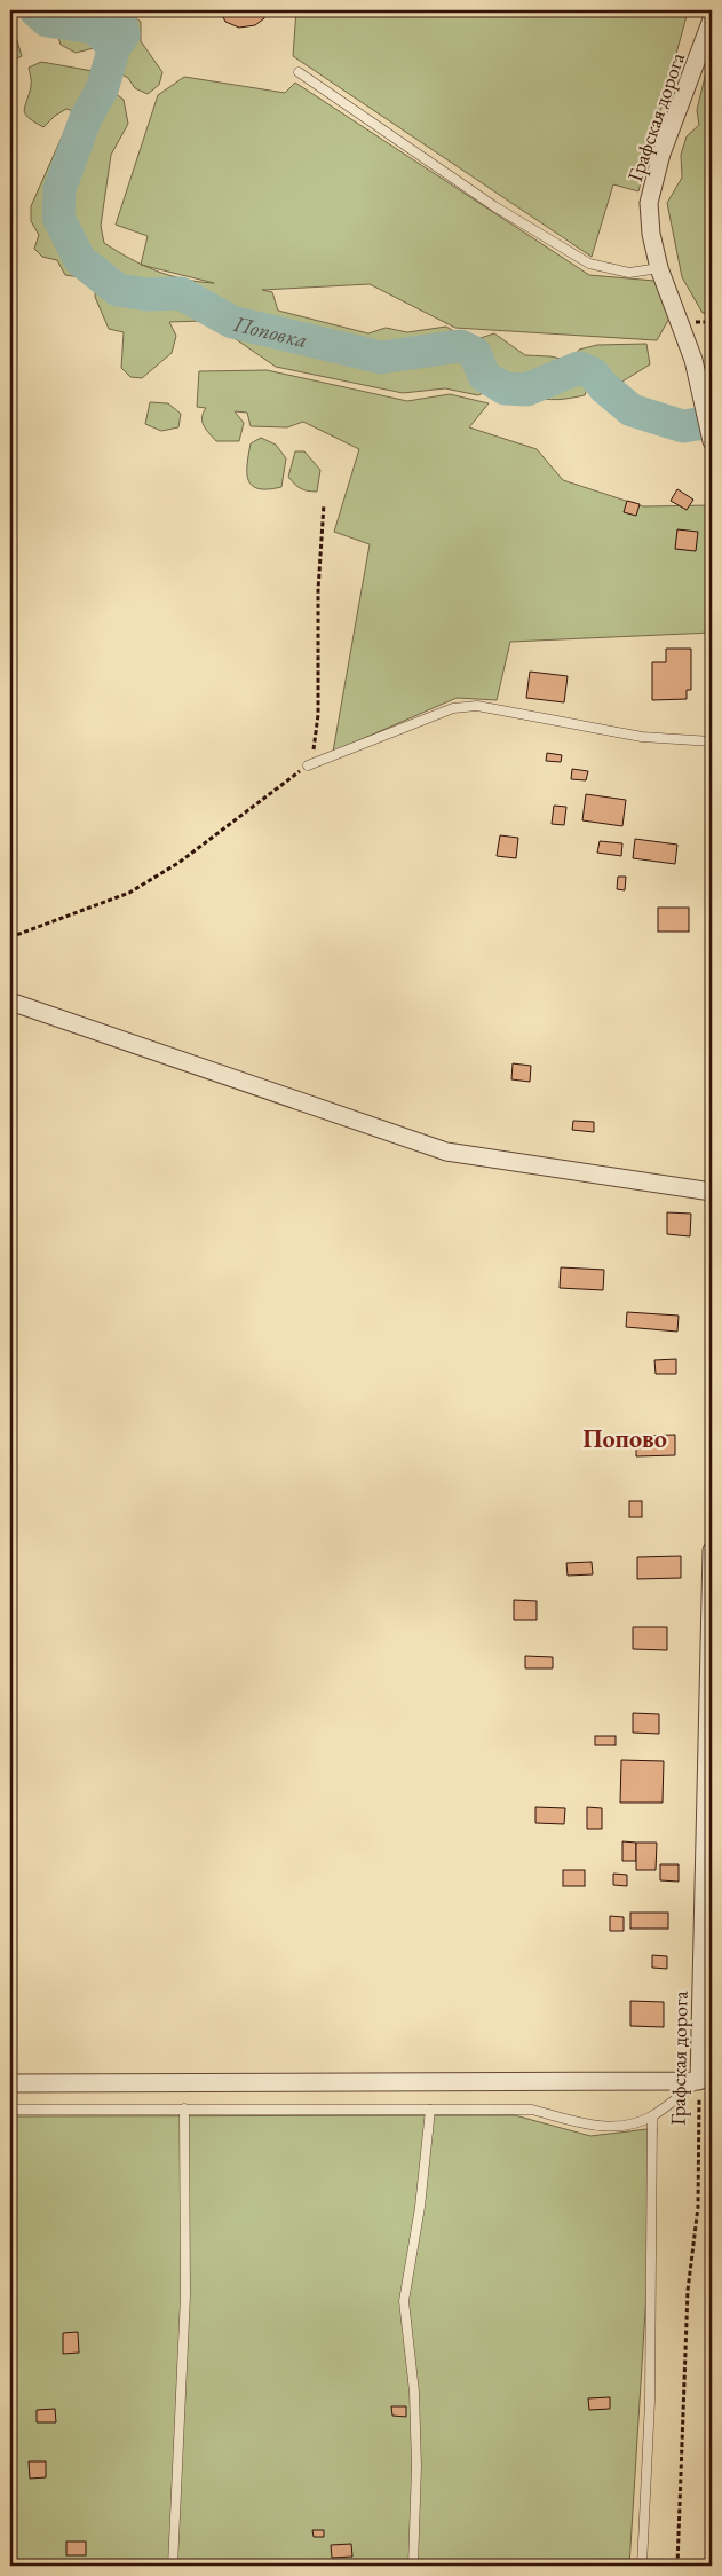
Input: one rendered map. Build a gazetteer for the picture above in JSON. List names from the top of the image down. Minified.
{"streets":{"street":["Графская дорога"]},"districts":["Попово"],"water":["Поповка"]}
